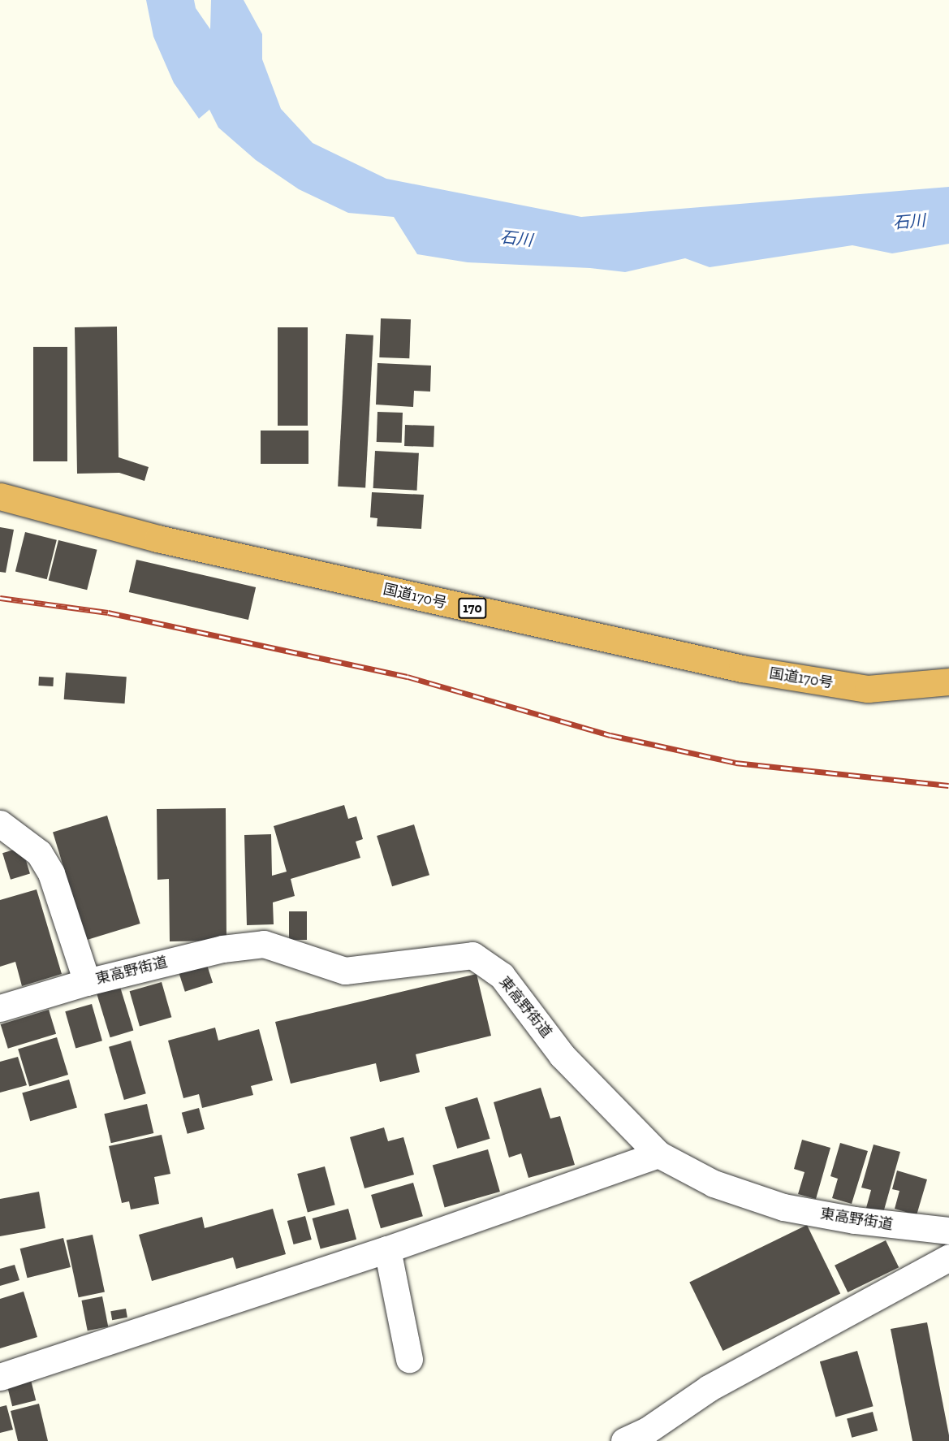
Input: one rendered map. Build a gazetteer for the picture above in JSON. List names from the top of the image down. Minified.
{"streets":{"highway":["国道170号","170"],"street":["東高野街道"]},"water":["石川"]}
